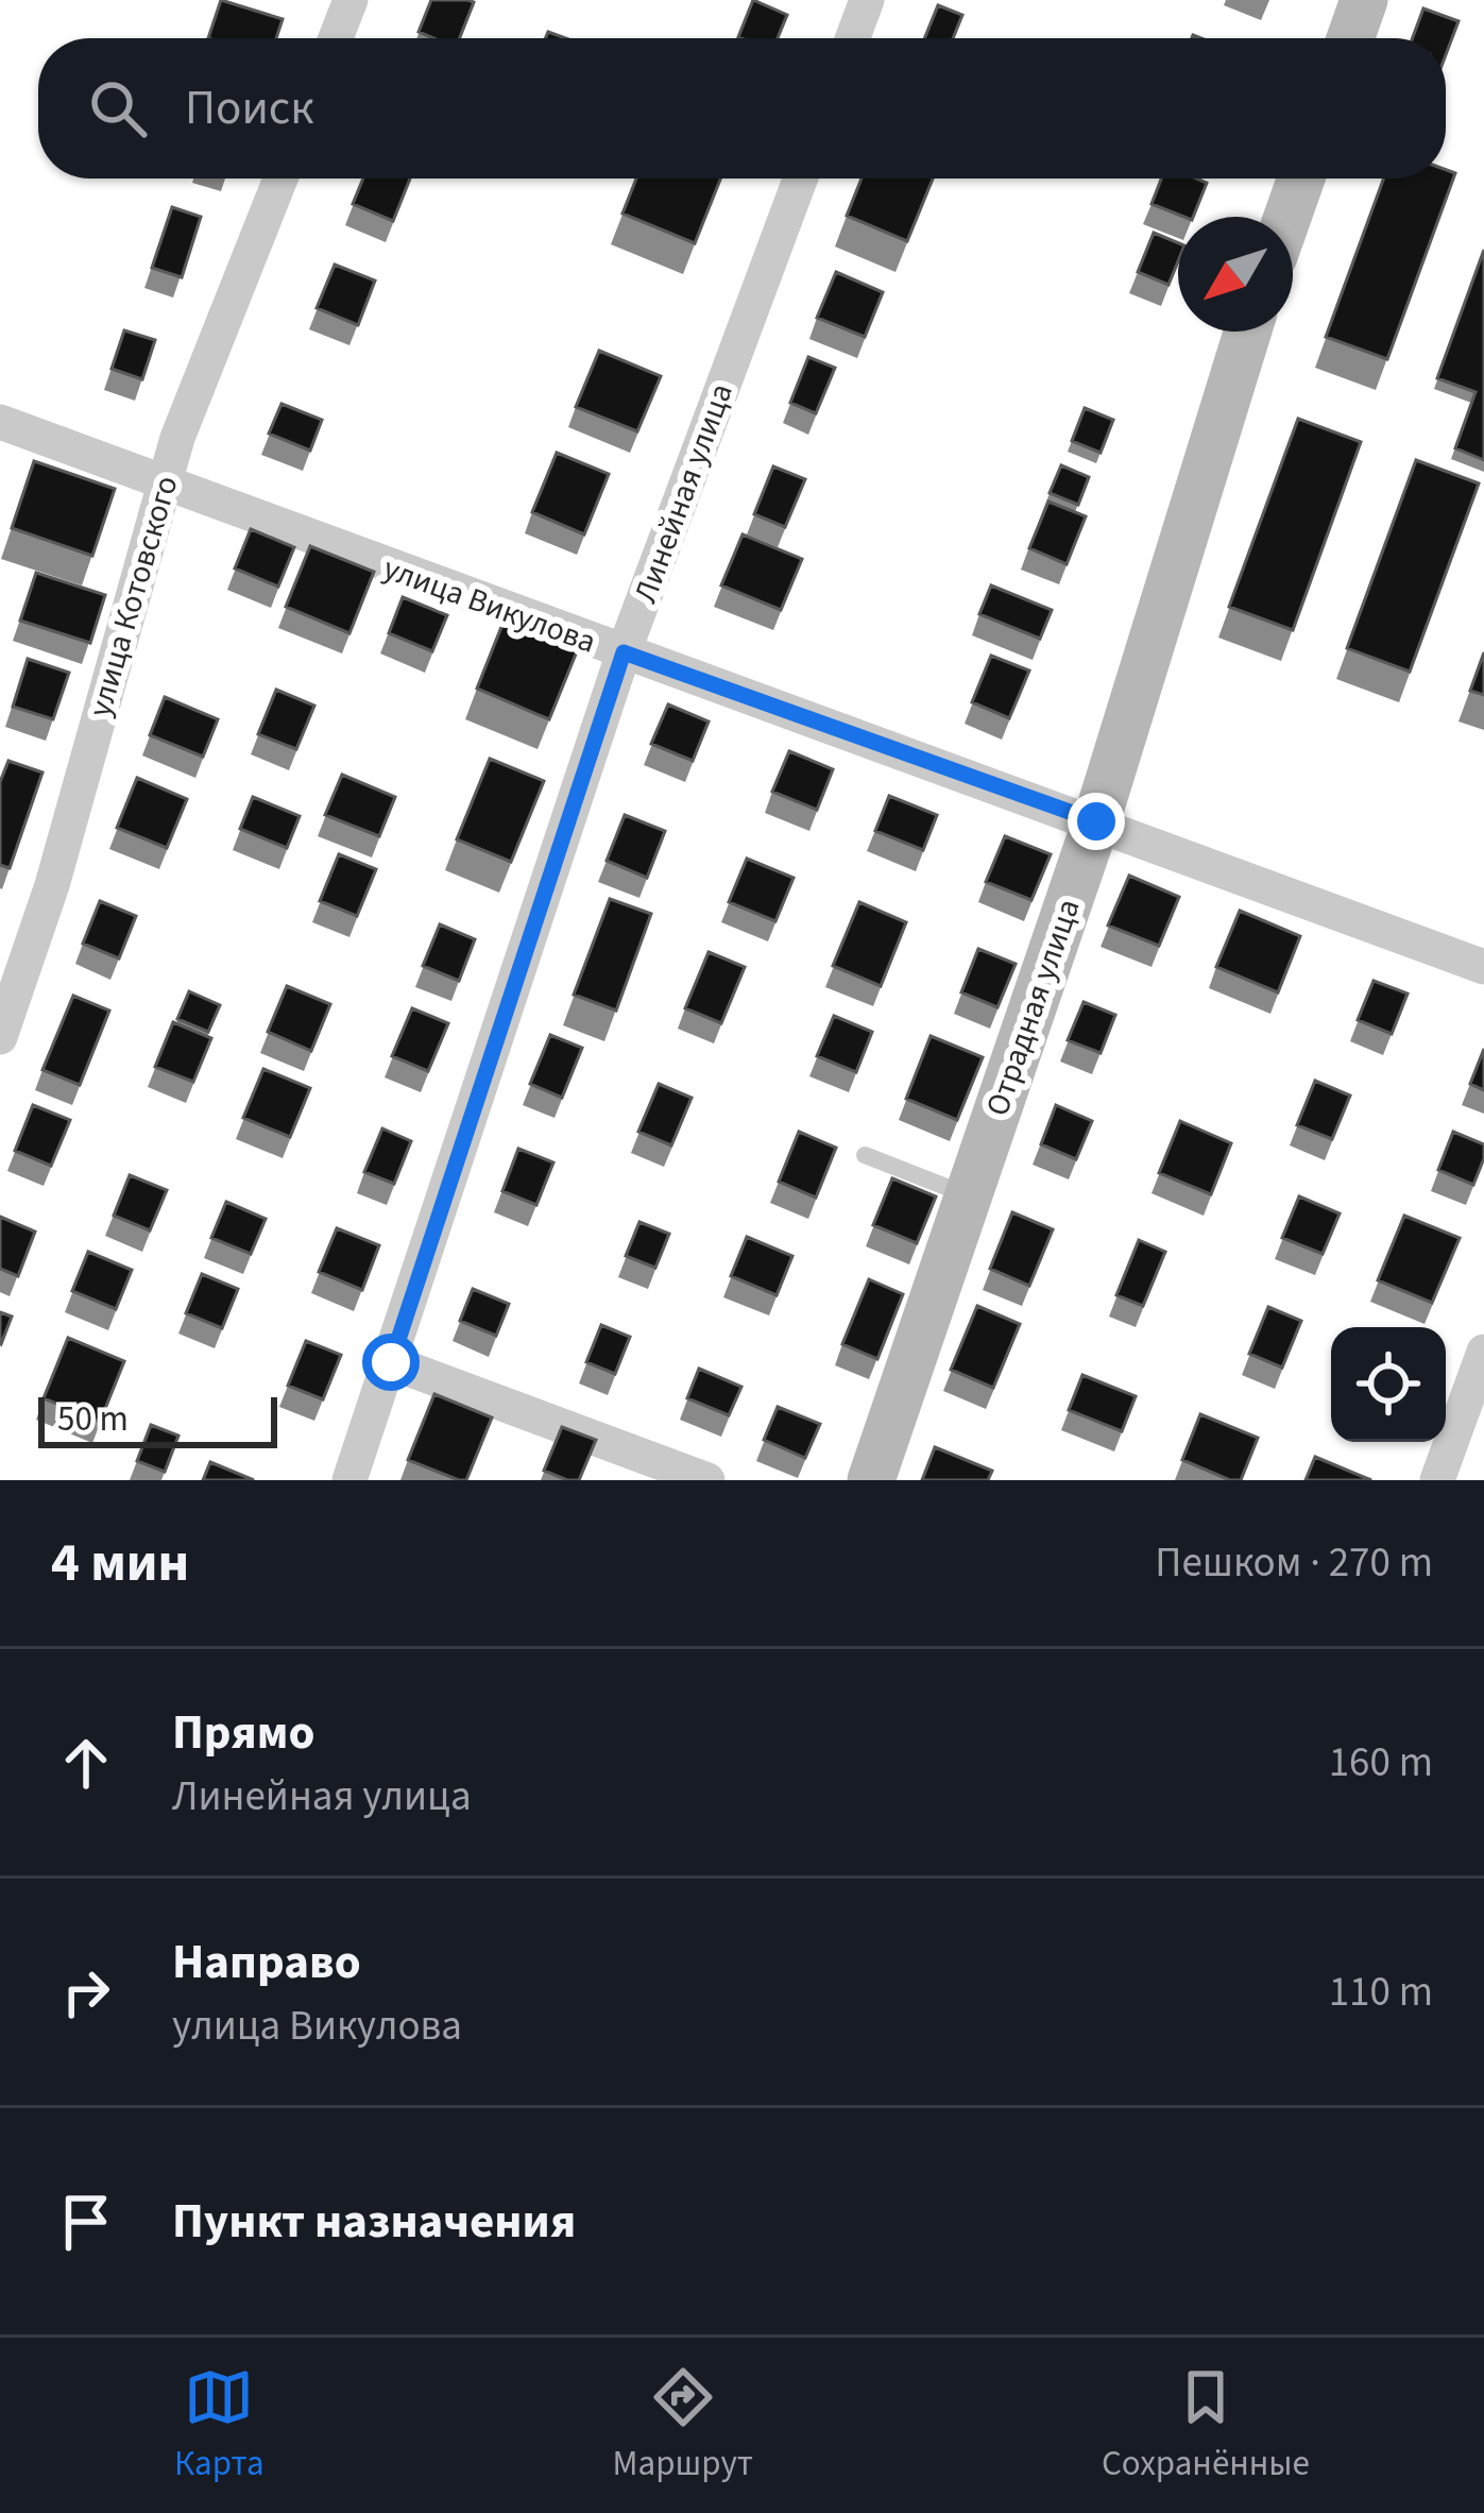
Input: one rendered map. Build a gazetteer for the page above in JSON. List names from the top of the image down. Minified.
{"streets":{"street":["Линейная улица","улица Котовского","улица Викулова","Отрадная улица"]},"crossings":[["Линейная улица","улица Викулова"],["улица Котовского","улица Викулова"],["улица Викулова","Отрадная улица"]],"scale_bar":"50 m","north":"bottom left","page":{"search":"Поиск","scale":"50 m","heading":["4 мин","Пешком · 270 m"],"list":[["Прямо","Линейная улица","160 m"],["Направо","улица Викулова","110 m"],"Пункт назначения"],"nav":["Карта","Маршрут","Сохранённые"]}}
